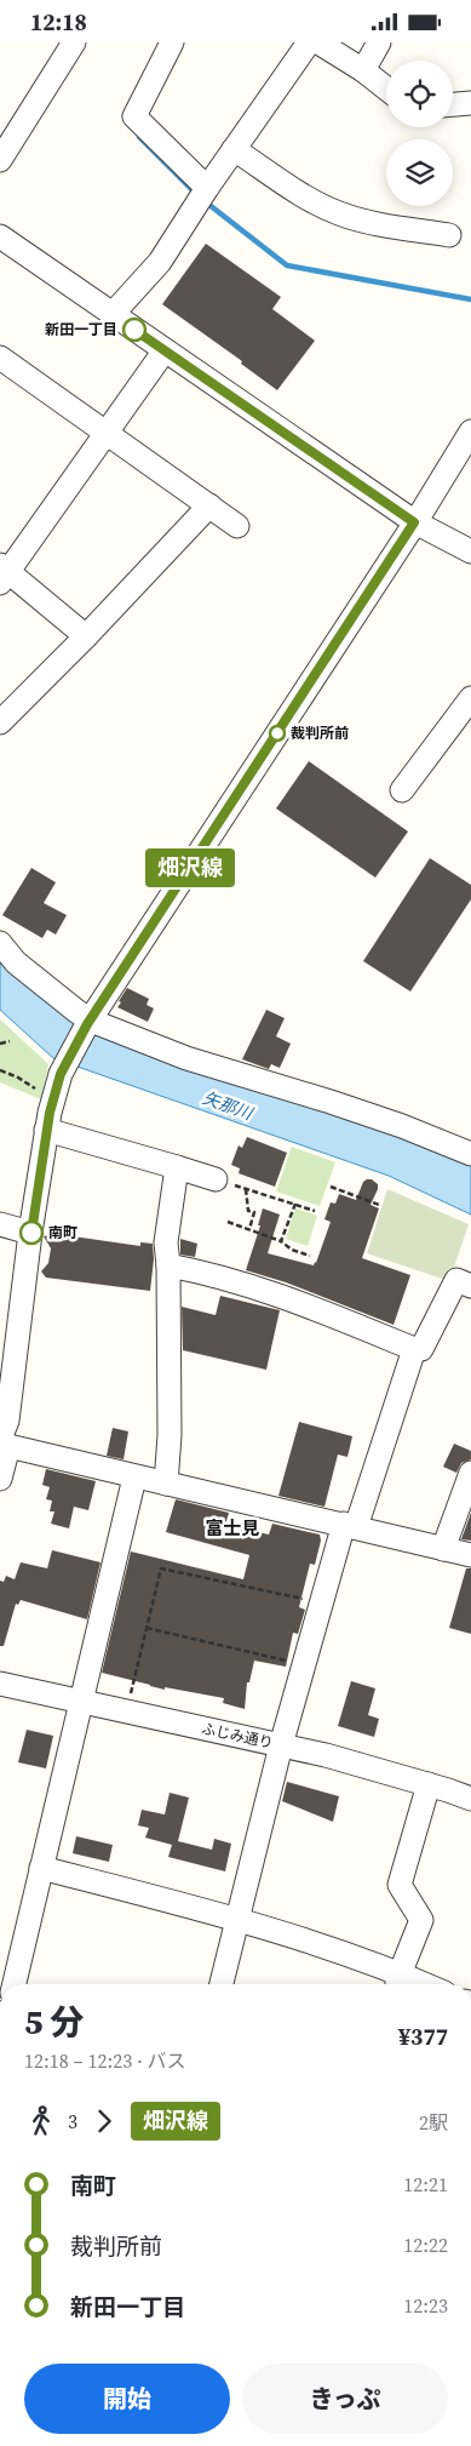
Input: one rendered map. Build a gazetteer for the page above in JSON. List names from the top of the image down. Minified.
{"streets":{"street":["ふじみ通り"]},"districts":["富士見"],"water":["矢那川"],"places":["新田一丁目","裁判所前","南町"],"lines":["bus line 畑沢線"],"page":{"status":"12:18","on_map":"畑沢線","heading":["5 分","12:18 – 12:23 · バス","¥377"],"legs":["3","畑沢線","2駅"],"list":[{"name":"南町","value":"12:21"},{"name":"裁判所前","value":"12:22"},{"name":"新田一丁目","value":"12:23"}],"buttons":["開始","きっぷ"]}}
